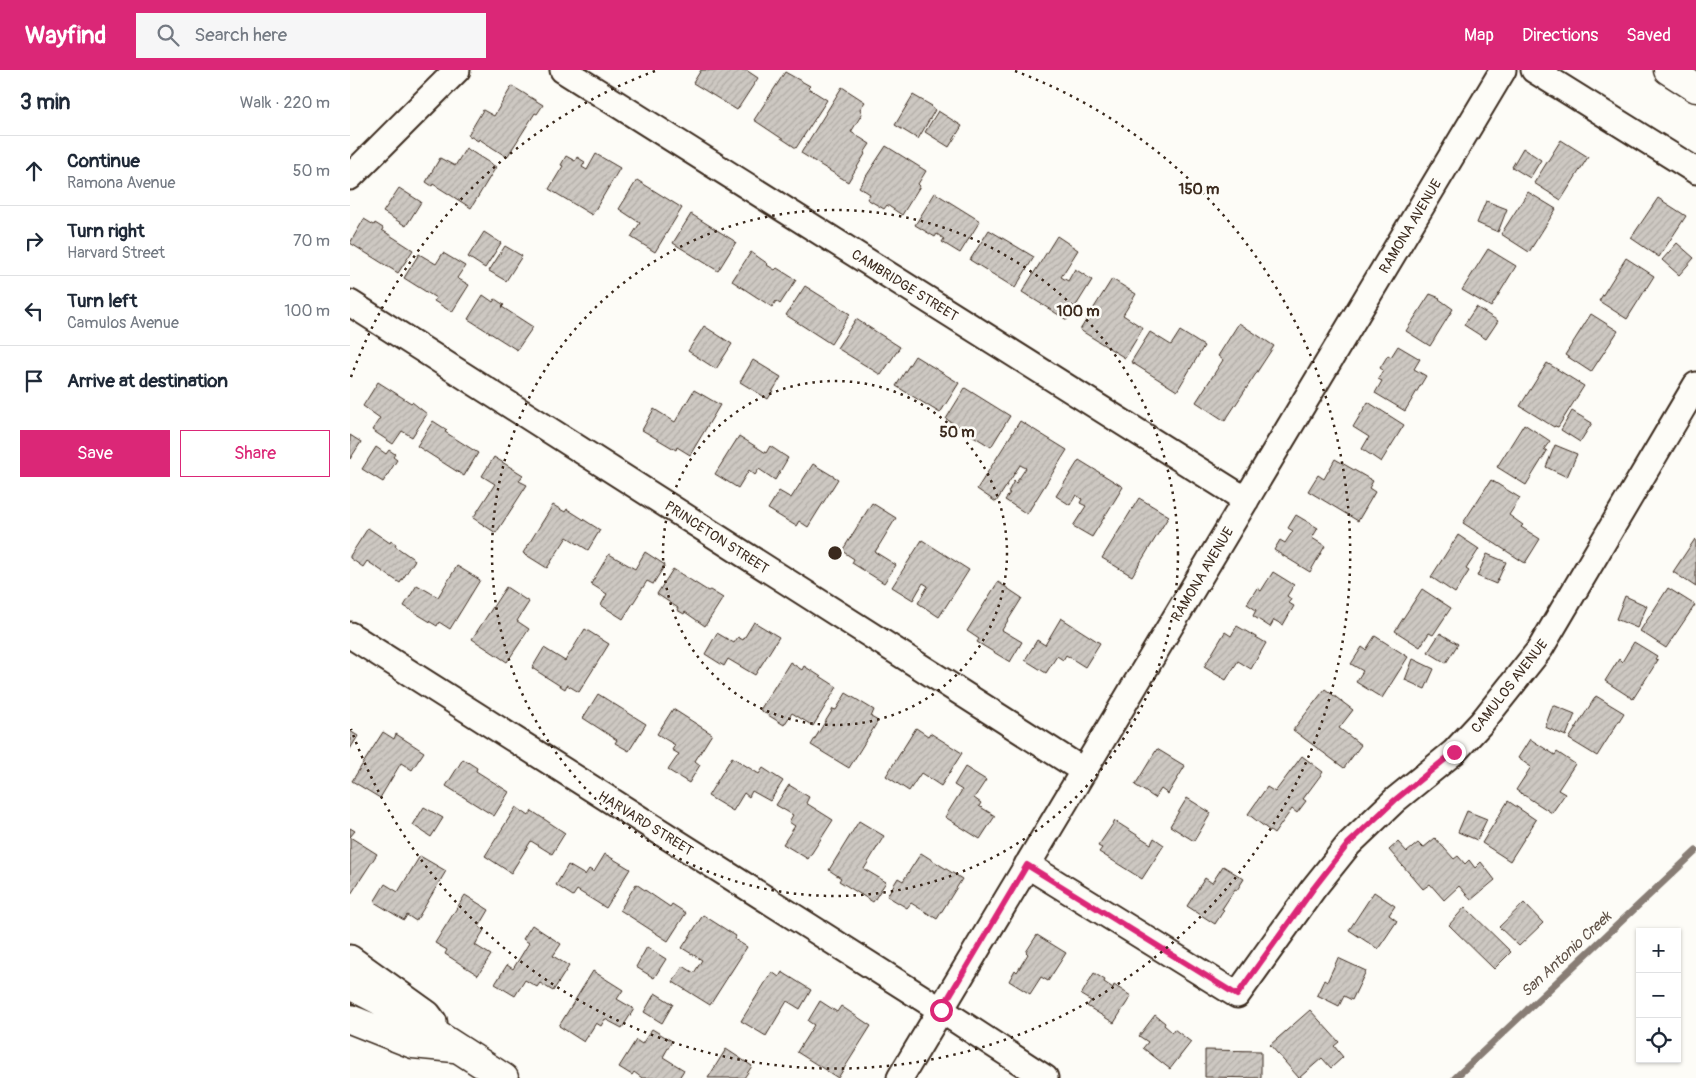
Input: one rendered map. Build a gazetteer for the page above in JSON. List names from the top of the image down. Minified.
{"streets":{"street":["RAMONA AVENUE","CAMBRIDGE STREET","PRINCETON STREET","CAMULOS AVENUE","HARVARD STREET"]},"crossings":[["RAMONA AVENUE","CAMBRIDGE STREET"],["RAMONA AVENUE","PRINCETON STREET"],["RAMONA AVENUE","CAMULOS AVENUE"],["RAMONA AVENUE","HARVARD STREET"]],"water":["San Antonio Creek"],"page":{"header":"Wayfind","search":"Search here","nav":["Map","Directions","Saved"],"heading":["3 min","Walk · 220 m"],"list":[["Continue","Ramona Avenue","50 m"],["Turn right","Harvard Street","70 m"],["Turn left","Camulos Avenue","100 m"],"Arrive at destination"],"buttons":["Save","Share"],"map_buttons":["+","−"]},"rings":["150 m","100 m","50 m"]}
